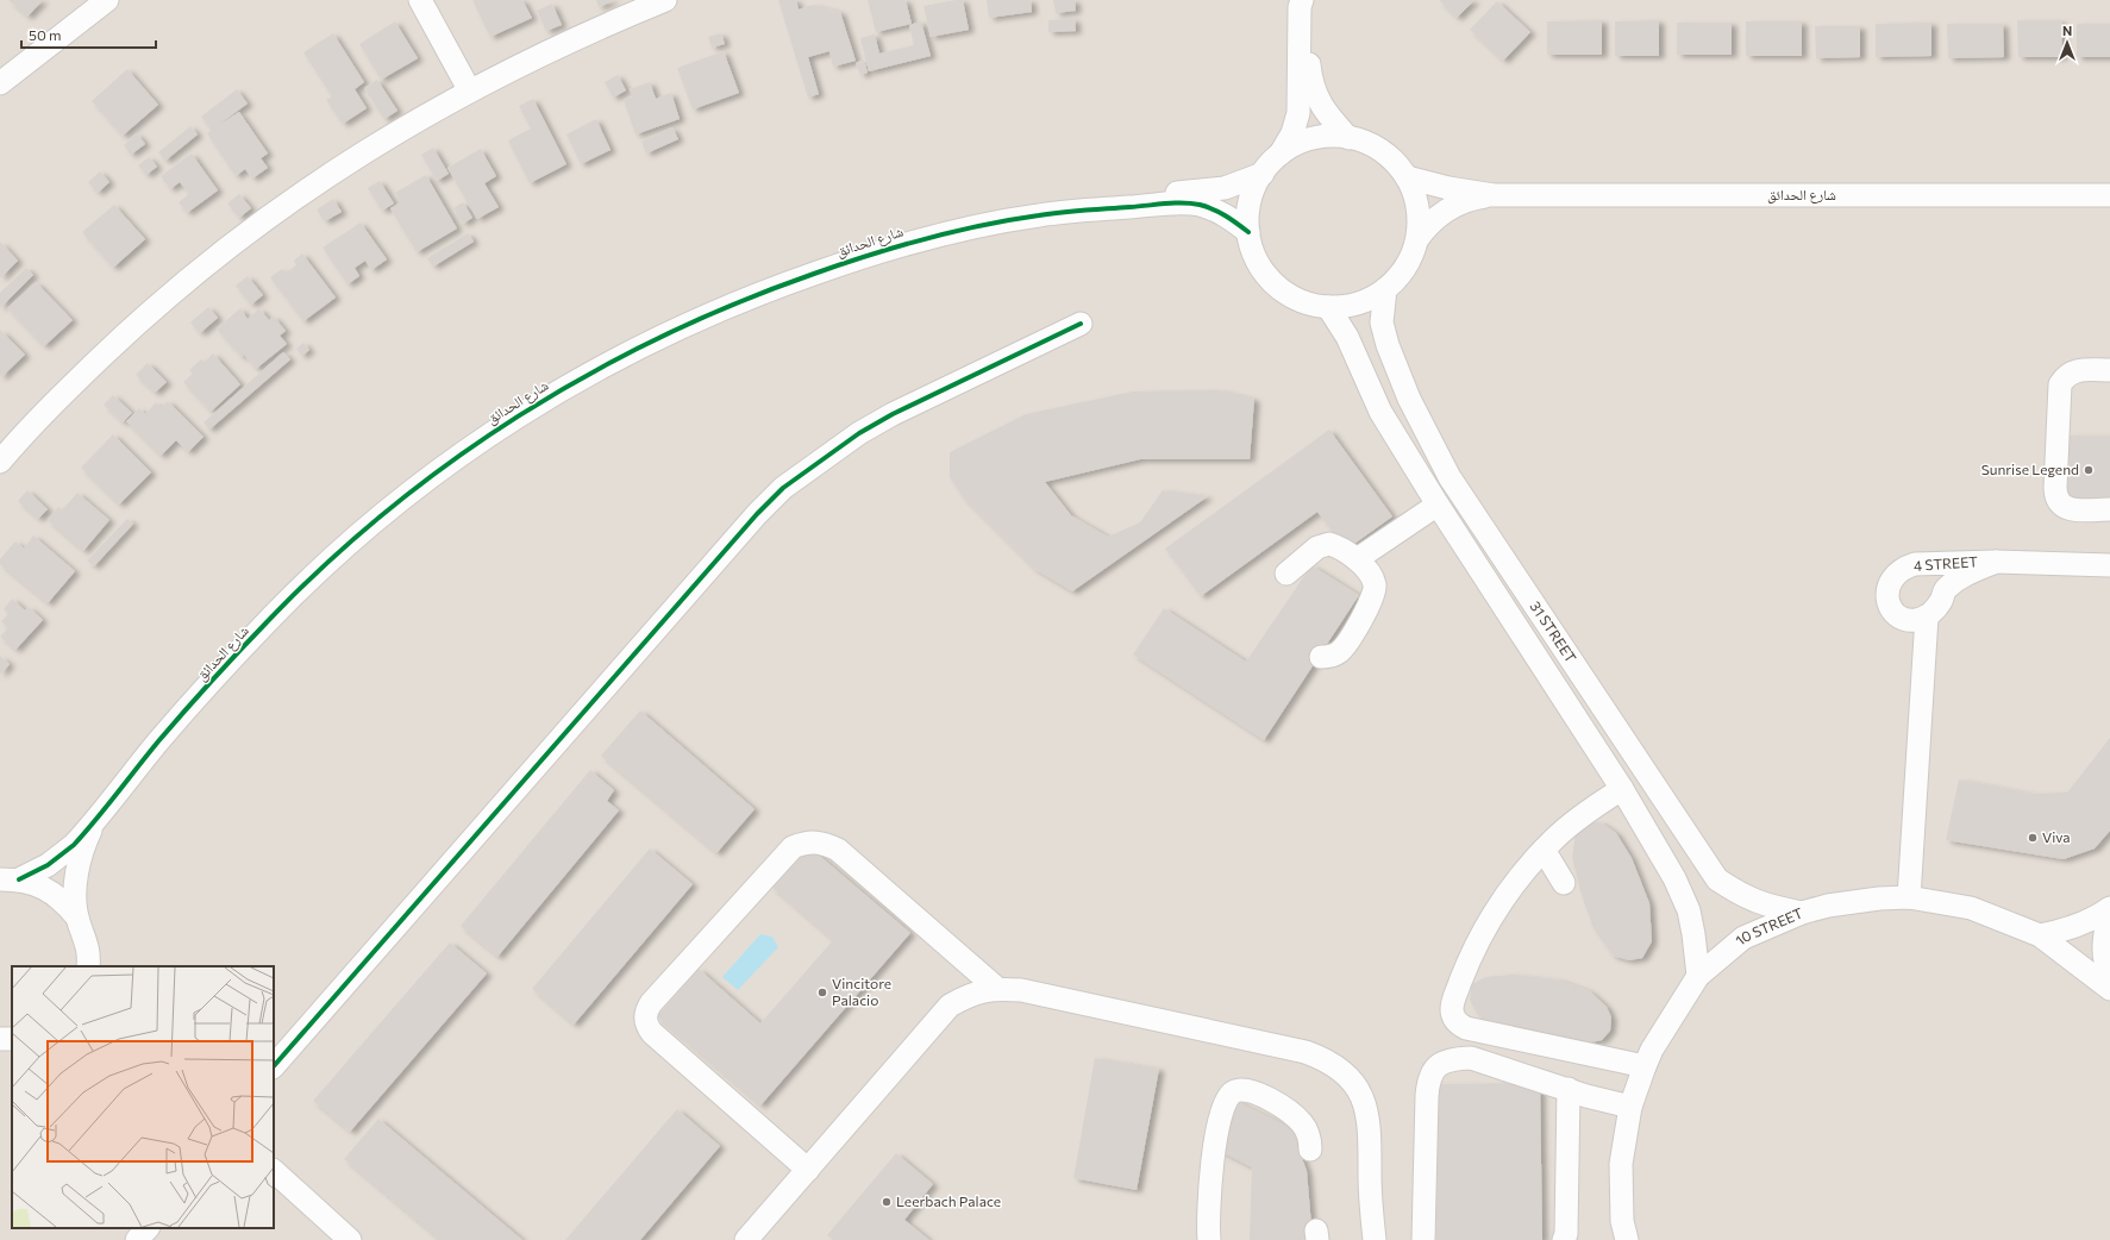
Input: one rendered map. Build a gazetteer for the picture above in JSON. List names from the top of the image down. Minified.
{"streets":{"street":["شارع الحدائق","4 STREET","31 STREET","10 STREET"]},"crossings":[["31 STREET","10 STREET"]],"places":["Sunrise Legend","Viva","Vincitore Palacio","Leerbach Palace"],"scale_bar":"50 m","north":"top"}
